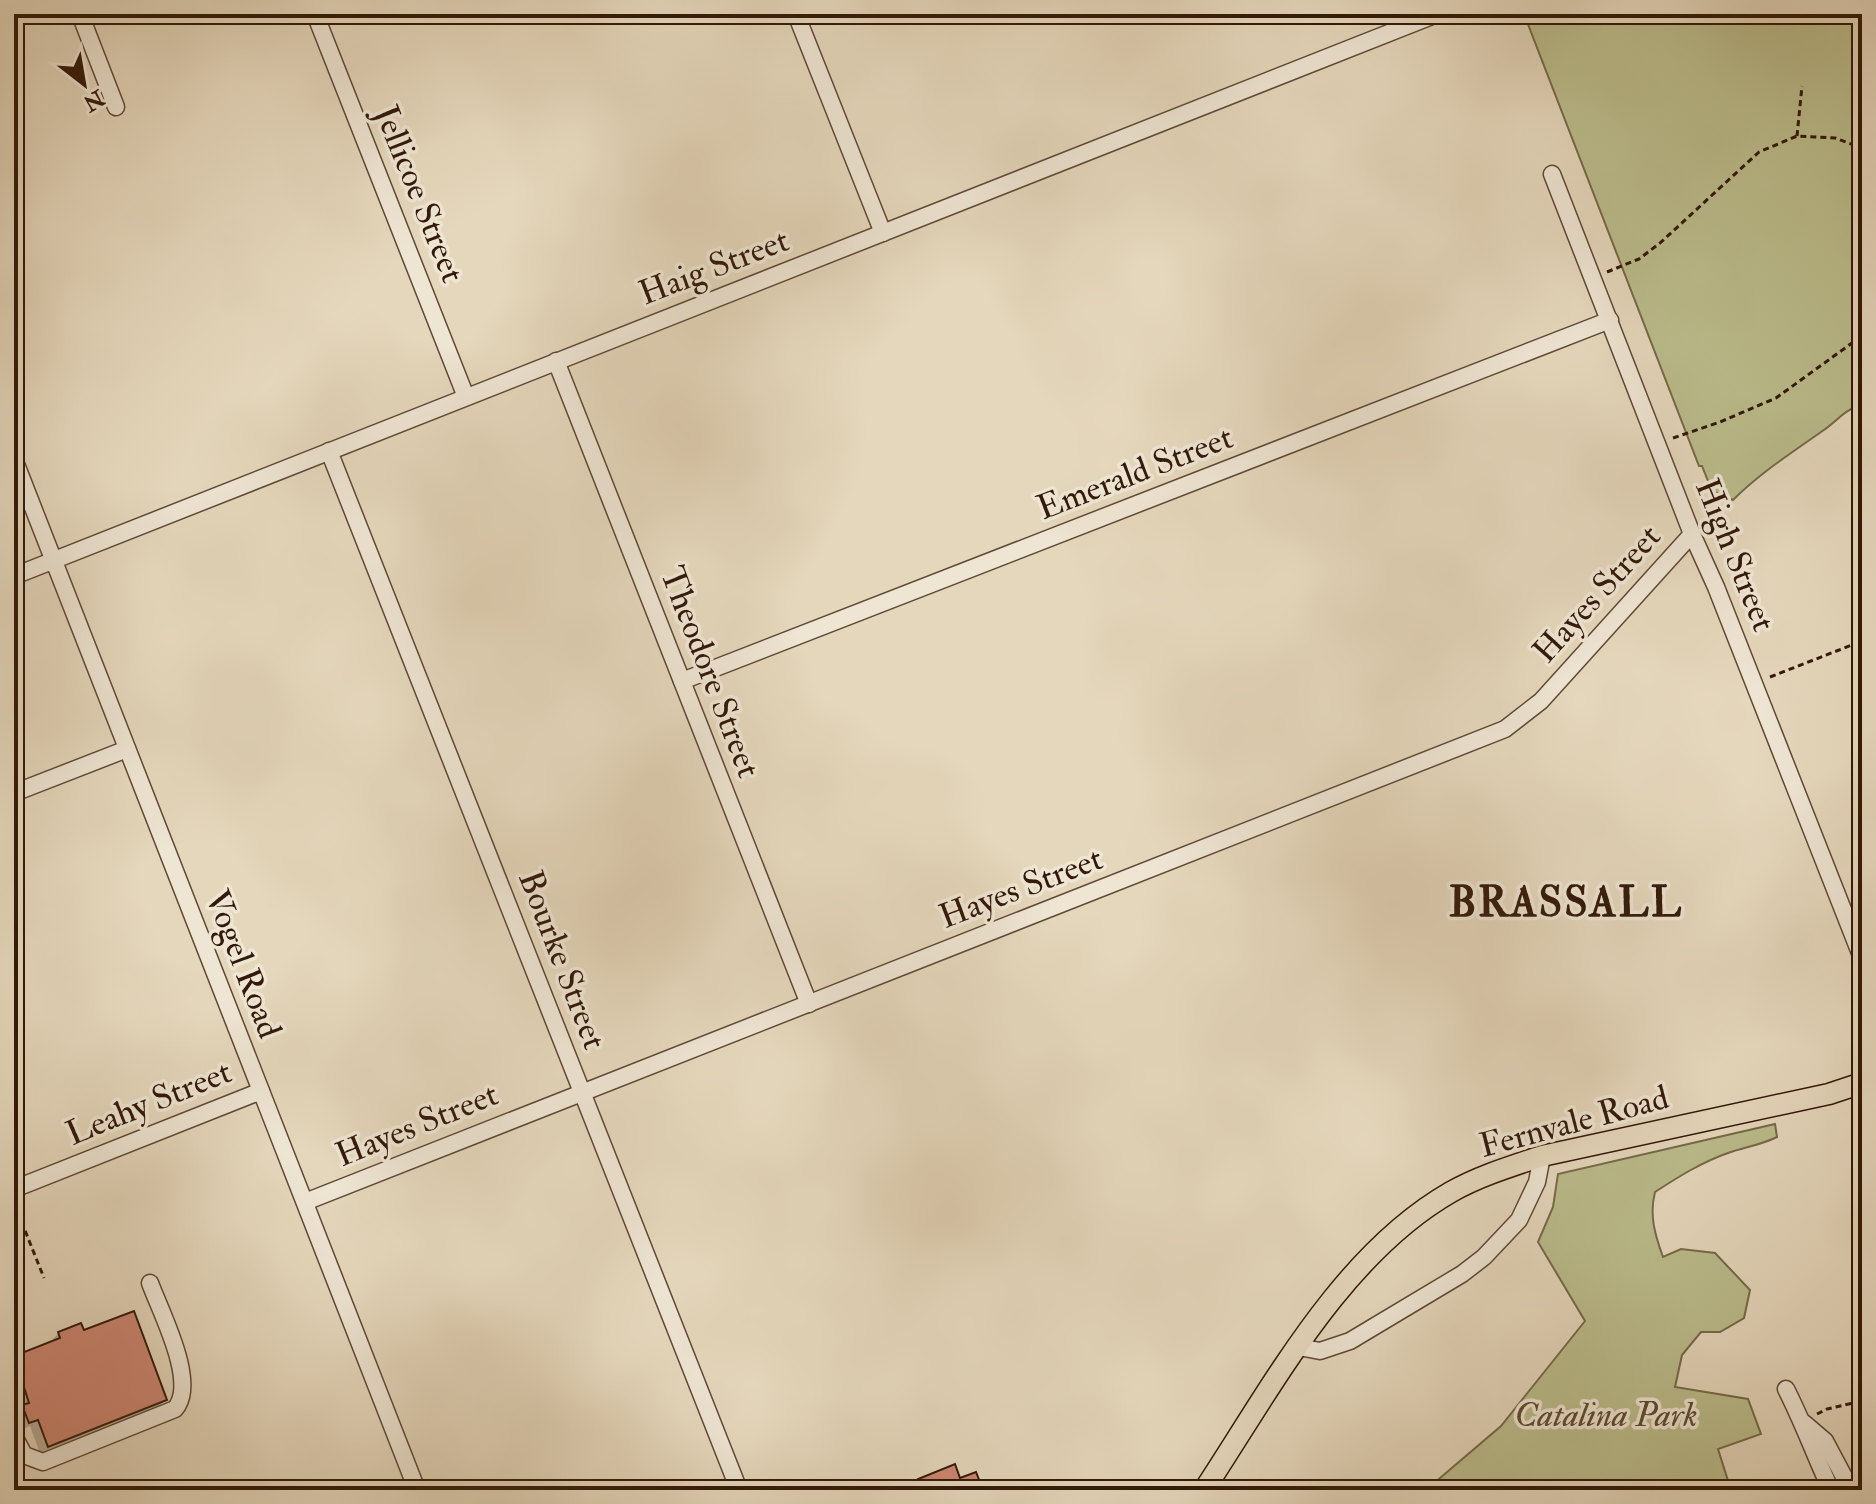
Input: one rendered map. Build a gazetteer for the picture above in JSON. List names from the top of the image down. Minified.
{"streets":{"main road":["Fernvale Road"],"street":["Jellicoe Street","Haig Street","Emerald Street","High Street","Hayes Street","Theodore Street","Bourke Street","Vogel Road","Leahy Street"]},"crossings":[["Jellicoe Street","Haig Street"],["Haig Street","Theodore Street"],["Haig Street","Bourke Street"],["Haig Street","Vogel Road"],["Emerald Street","High Street"],["Emerald Street","Theodore Street"],["High Street","Hayes Street"],["Hayes Street","Theodore Street"],["Hayes Street","Bourke Street"],["Hayes Street","Vogel Road"],["Vogel Road","Leahy Street"]],"districts":["BRASSALL"],"parks":["Catalina Park"],"north":"bottom right"}
